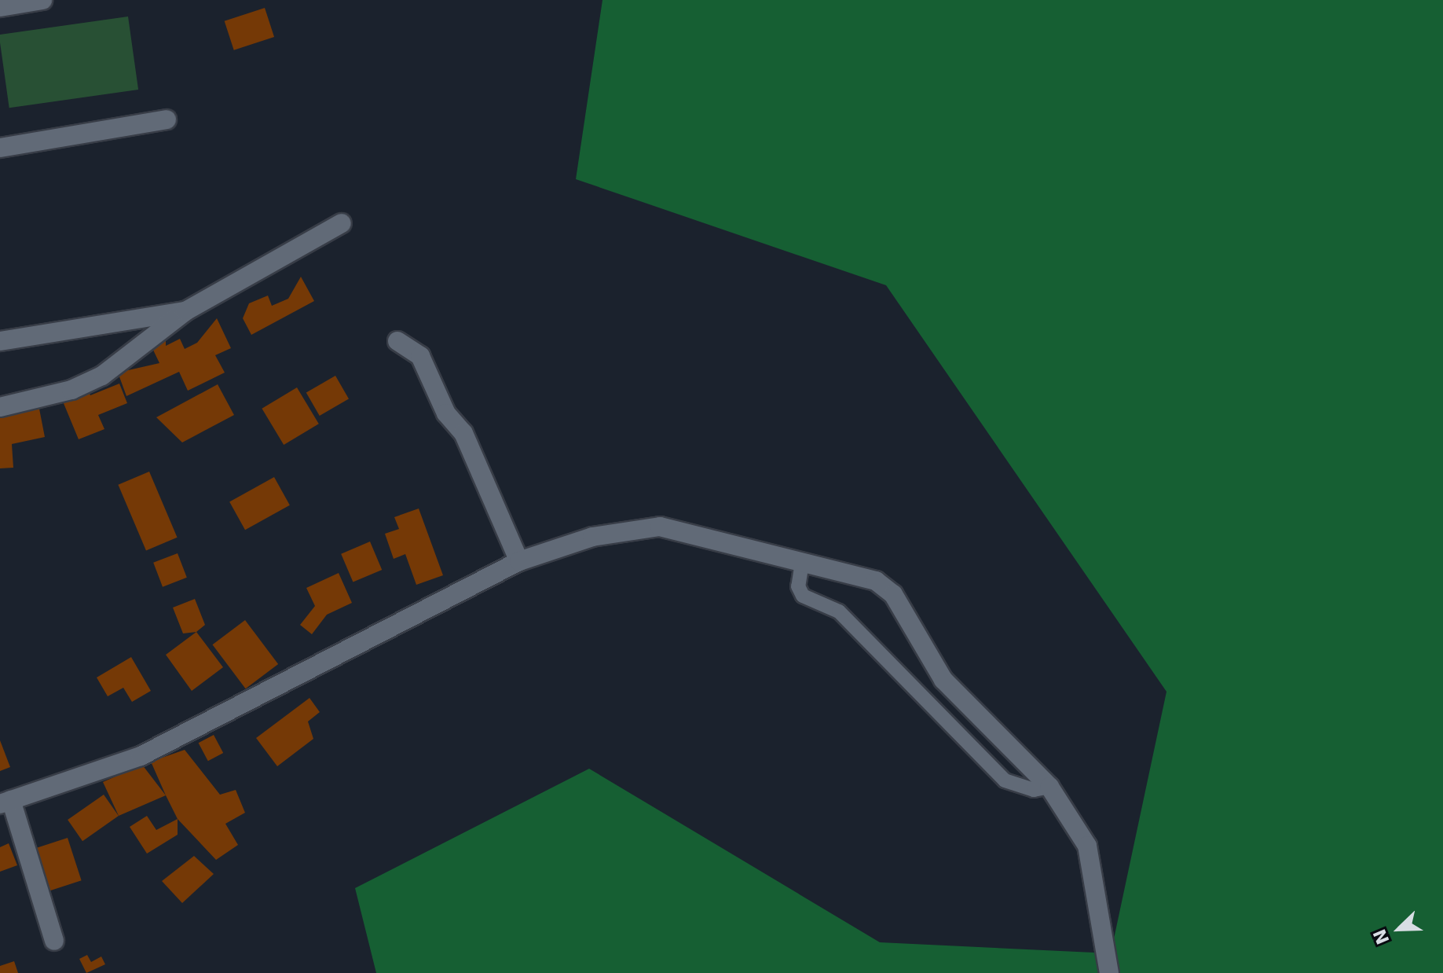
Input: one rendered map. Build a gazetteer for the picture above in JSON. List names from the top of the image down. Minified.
{"north":"bottom left"}
